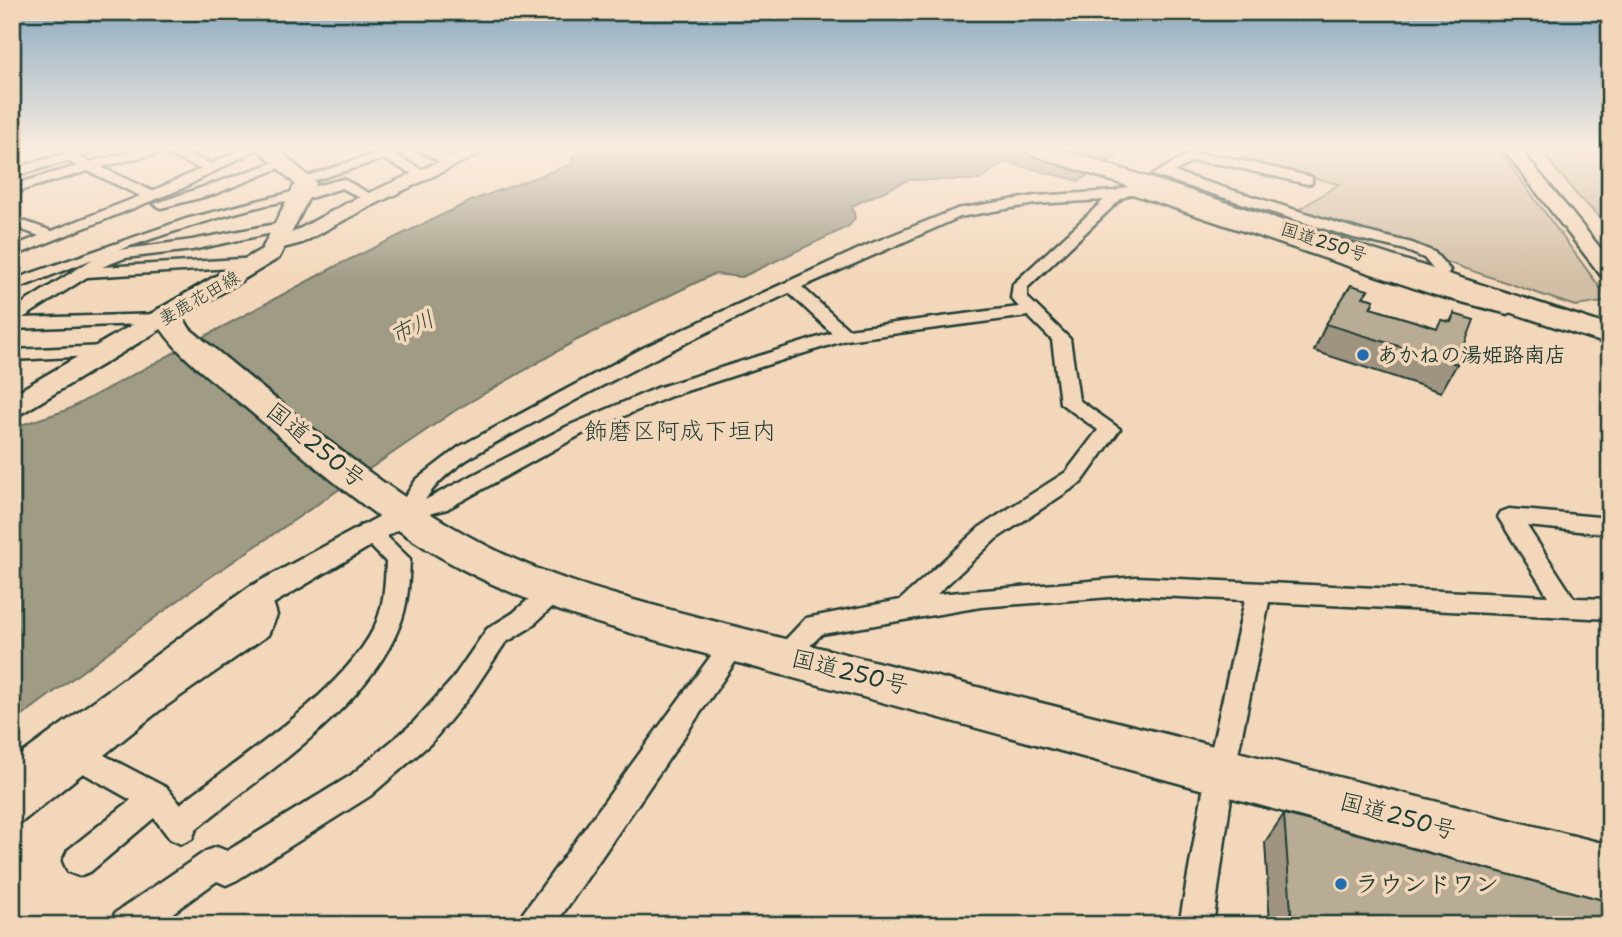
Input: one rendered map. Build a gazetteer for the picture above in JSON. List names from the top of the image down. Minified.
{"streets":{"highway":["国道250号"],"main road":["妻鹿花田線"]},"crossings":[["国道250号","妻鹿花田線"]],"districts":["飾磨区阿成下垣内"],"water":["市川"],"places":["あかねの湯姫路南店","ラウンドワン"]}
